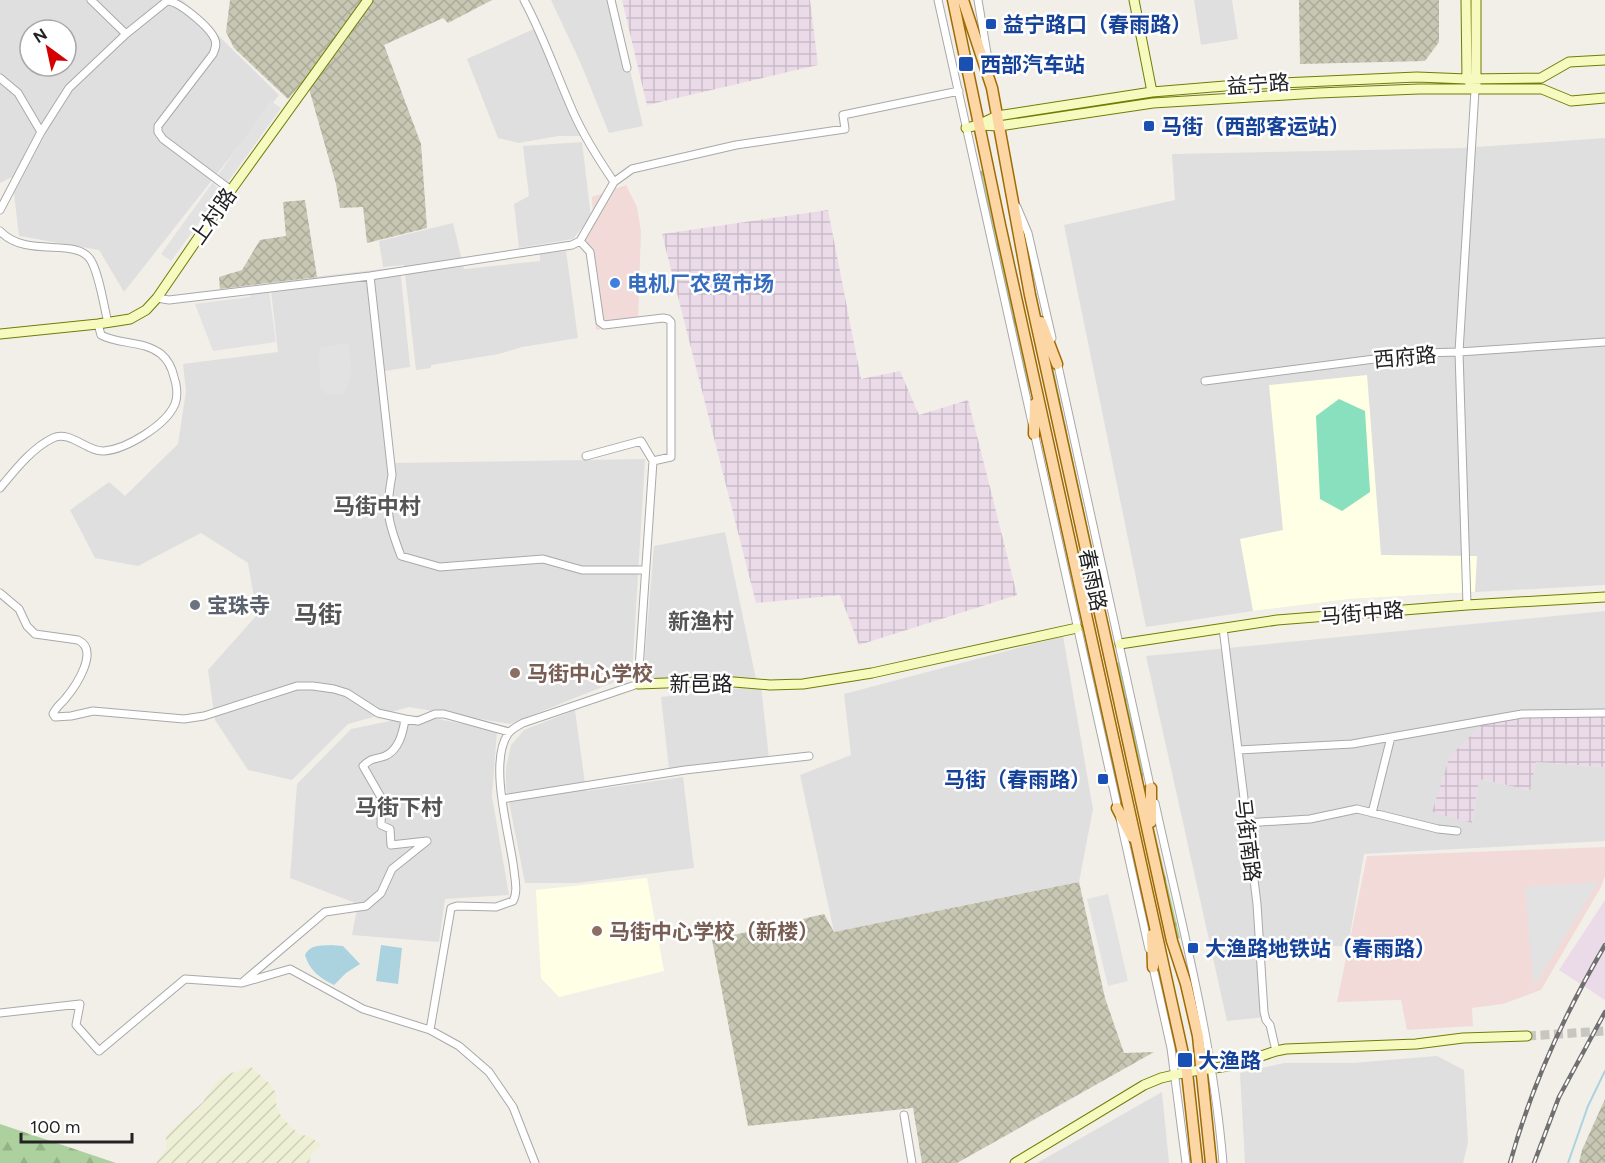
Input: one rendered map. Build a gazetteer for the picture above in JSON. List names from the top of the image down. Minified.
{"streets":{"main road":["春雨路"],"street":["益宁路","上村路","西府路","马街中路","新邑路","马街南路"]},"crossings":[["益宁路","春雨路"],["马街中路","马街南路"]],"districts":["马街中村","马街","新渔村","马街下村"],"places":{"transit":["益宁路口（春雨路）","西部汽车站","马街（西部客运站）","马街（春雨路）","大渔路地铁站（春雨路）","大渔路"],"other":["电机厂农贸市场","宝珠寺","马街中心学校","马街中心学校（新楼）"]},"scale_bar":"100 m","north":"top left"}
